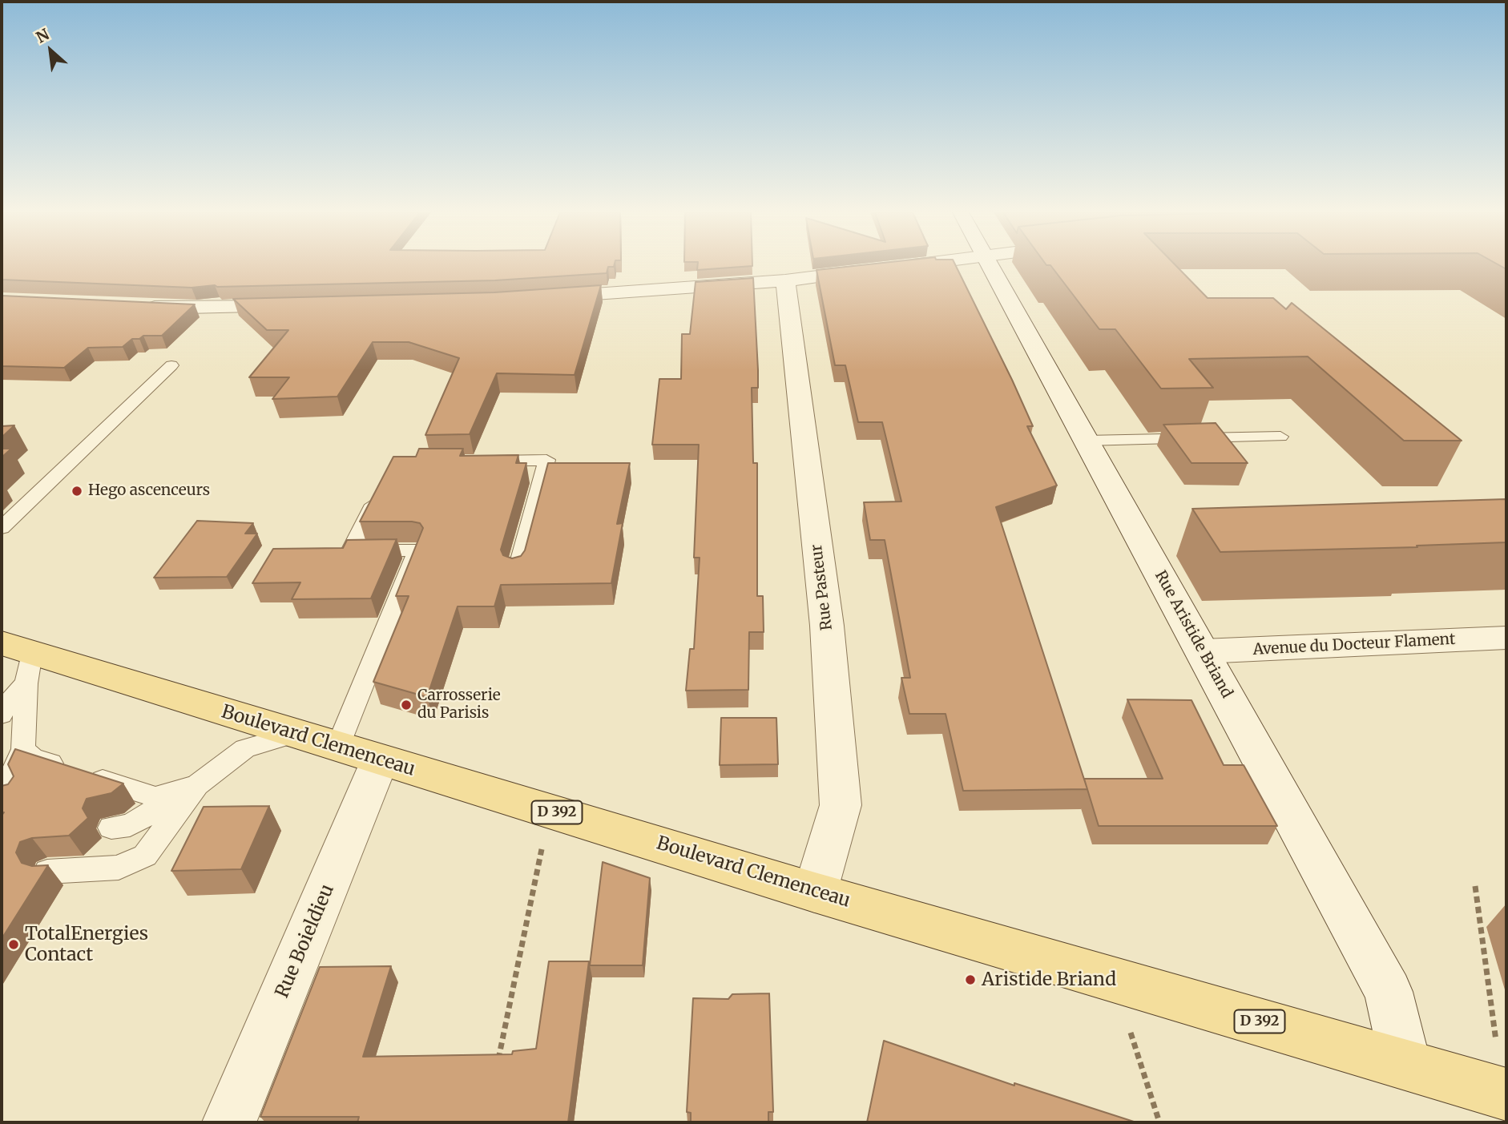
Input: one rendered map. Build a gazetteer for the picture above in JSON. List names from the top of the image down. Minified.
{"streets":{"main road":["Boulevard Clemenceau","D 392"],"street":["Rue Pasteur","Rue Aristide Briand","Avenue du Docteur Flament","Rue Boieldieu"]},"crossings":[["Rue Pasteur","Boulevard Clemenceau"],["Rue Aristide Briand","Avenue du Docteur Flament"],["Rue Aristide Briand","Boulevard Clemenceau"],["Boulevard Clemenceau","Rue Boieldieu"]],"places":["Hego ascenceurs","Carrosserie du Parisis","TotalEnergies Contact","Aristide Briand"],"north":"top left"}
